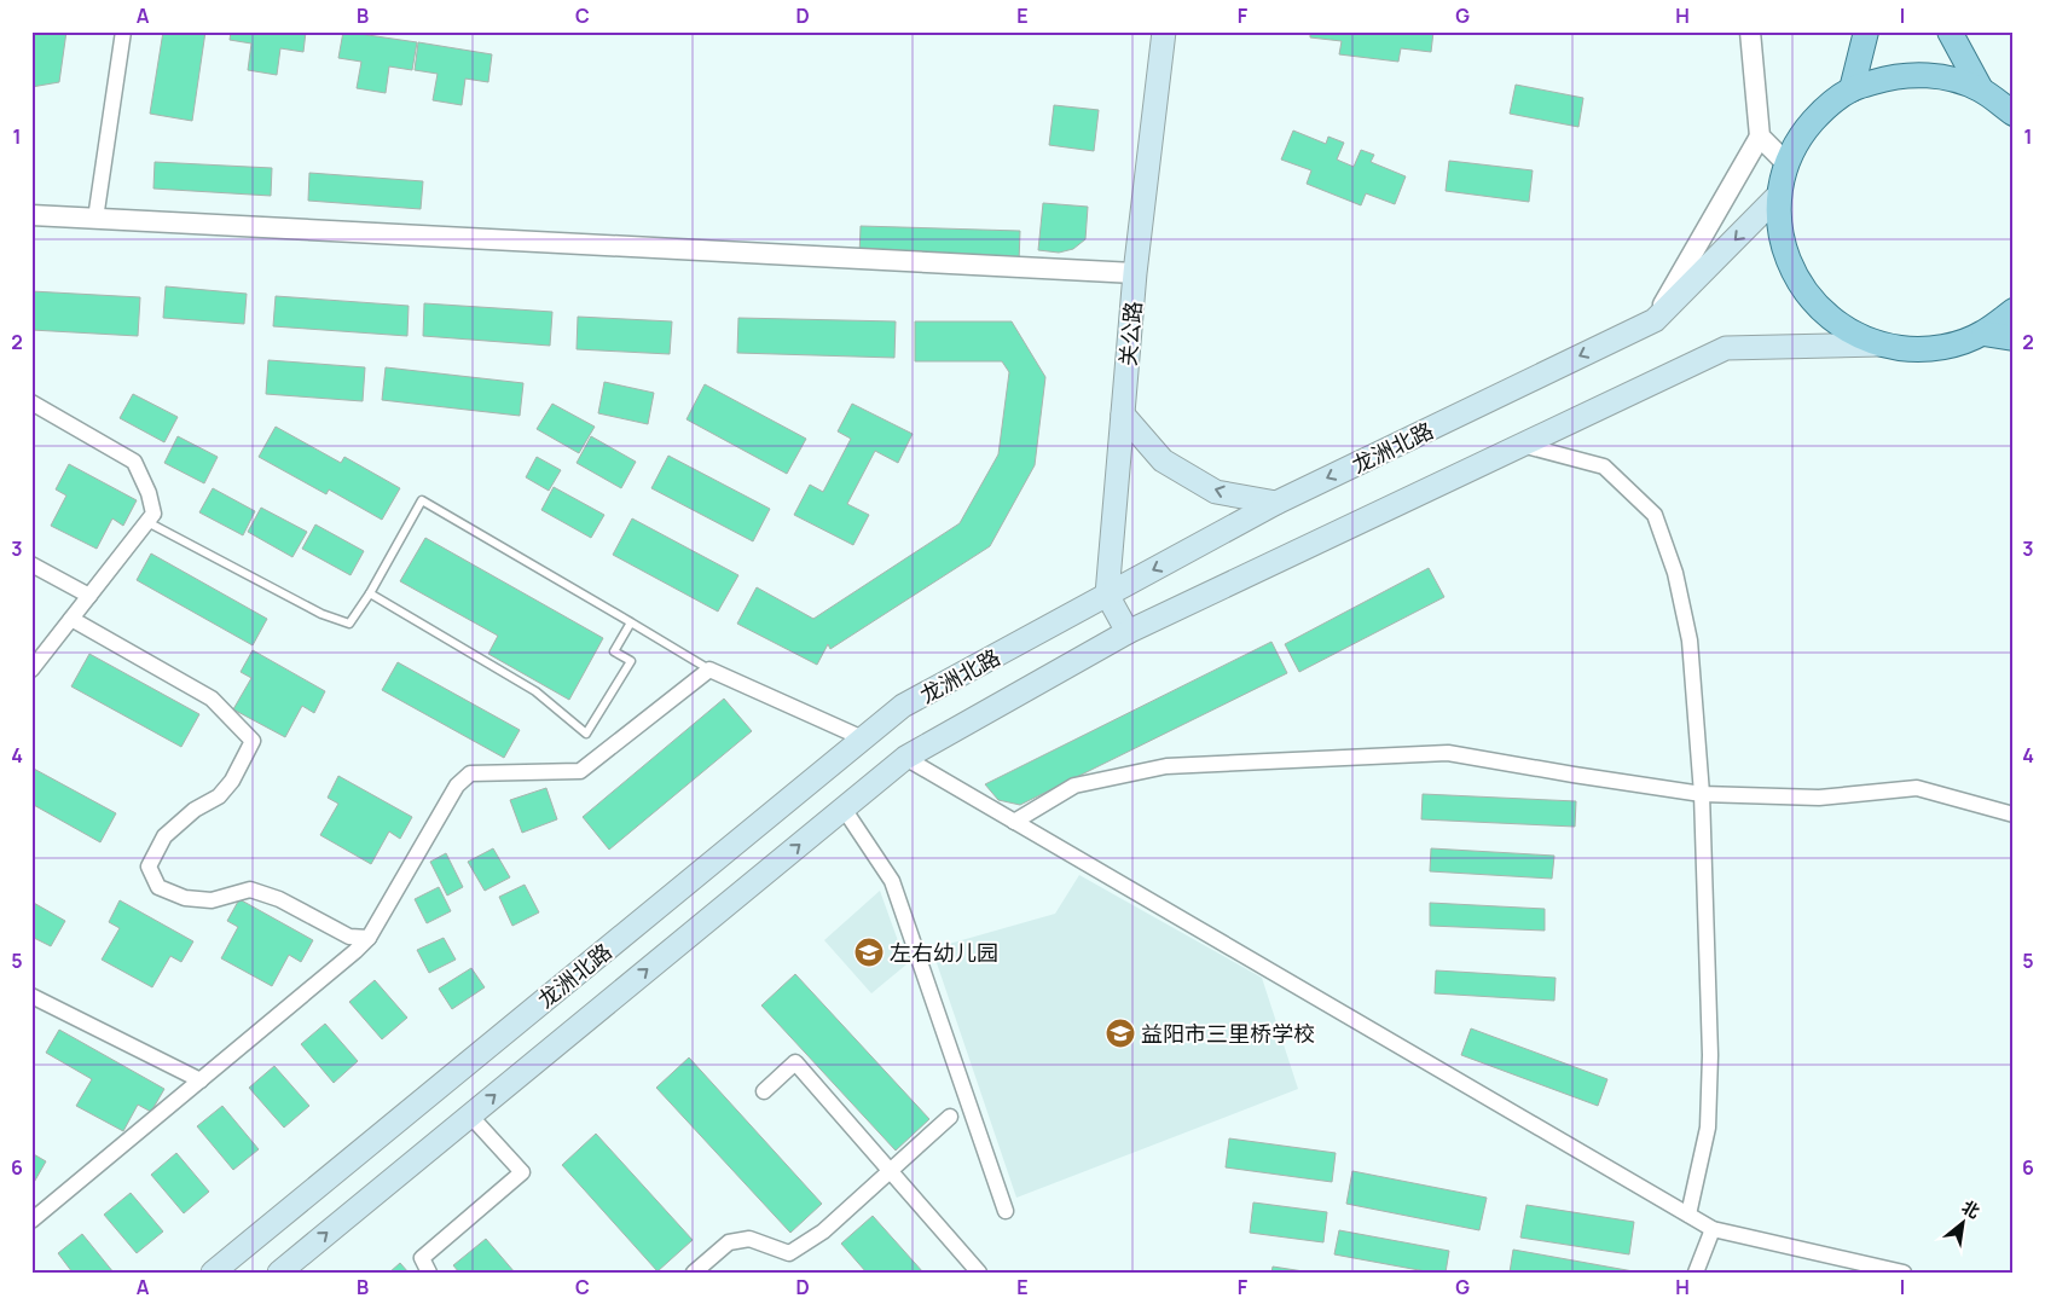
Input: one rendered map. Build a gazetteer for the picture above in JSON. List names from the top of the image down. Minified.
{"streets":{"main road":["关公路","龙洲北路"]},"crossings":[["关公路","龙洲北路"]],"places":{"school or university":["左右幼儿园","益阳市三里桥学校"]},"north":"top right","grid":{"columns":["A","B","C","D","E","F","G","H","I"],"rows":["1","2","3","4","5","6"]}}
